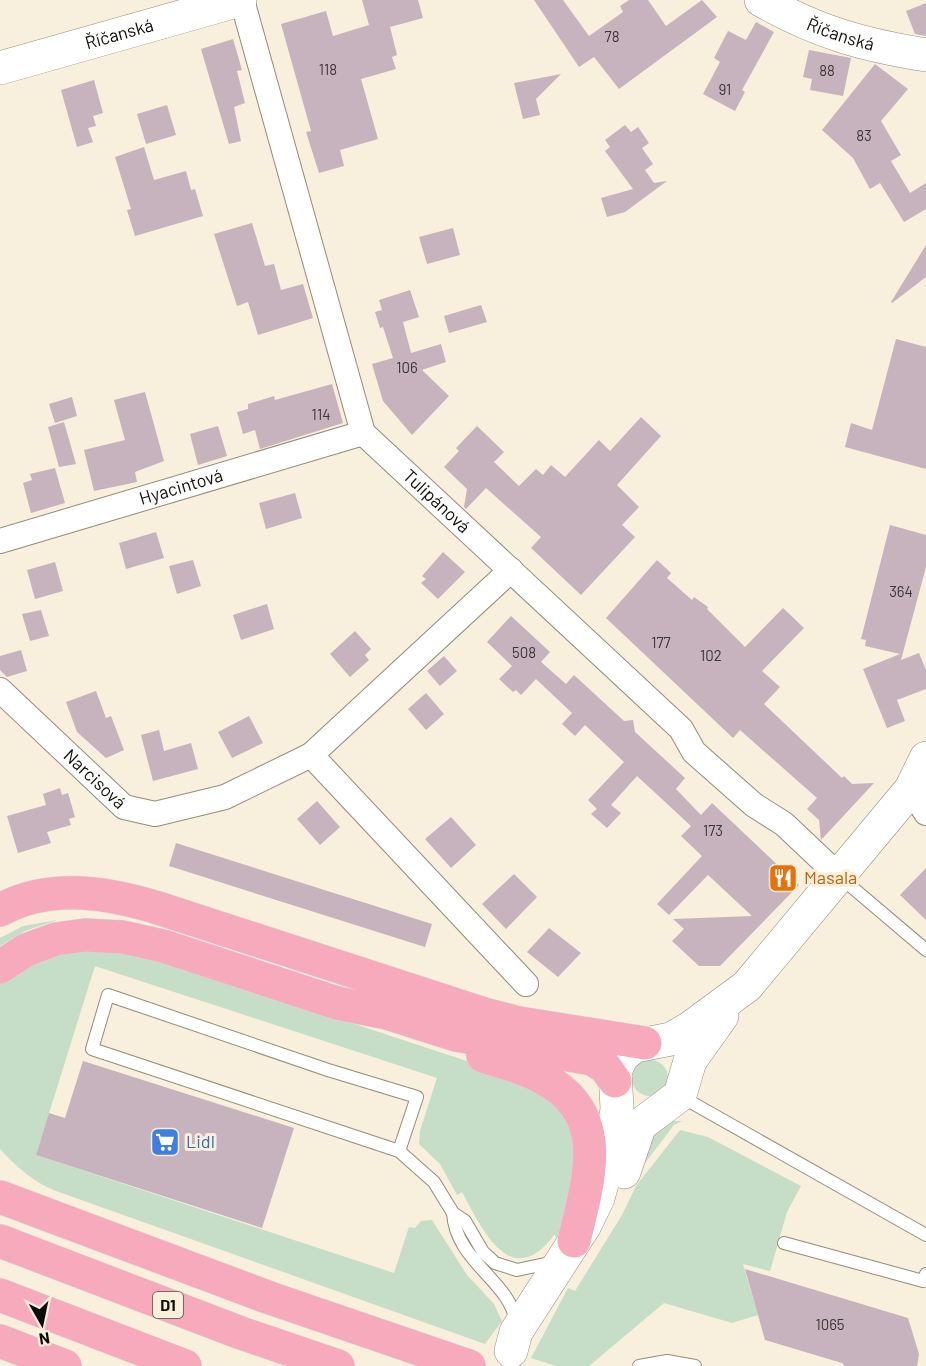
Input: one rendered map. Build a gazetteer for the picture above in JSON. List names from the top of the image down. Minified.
{"streets":{"highway":["D1"],"street":["Říčanská","Hyacintová","Tulipánová","Narcisová"]},"crossings":[["Hyacintová","Tulipánová"],["Tulipánová","Narcisová"]],"places":{"restaurant":["Masala"],"supermarket":["Lidl"]},"house_numbers":["78","118","88","91","83","106","114","364","177","508","102","173","1065"],"north":"bottom"}
